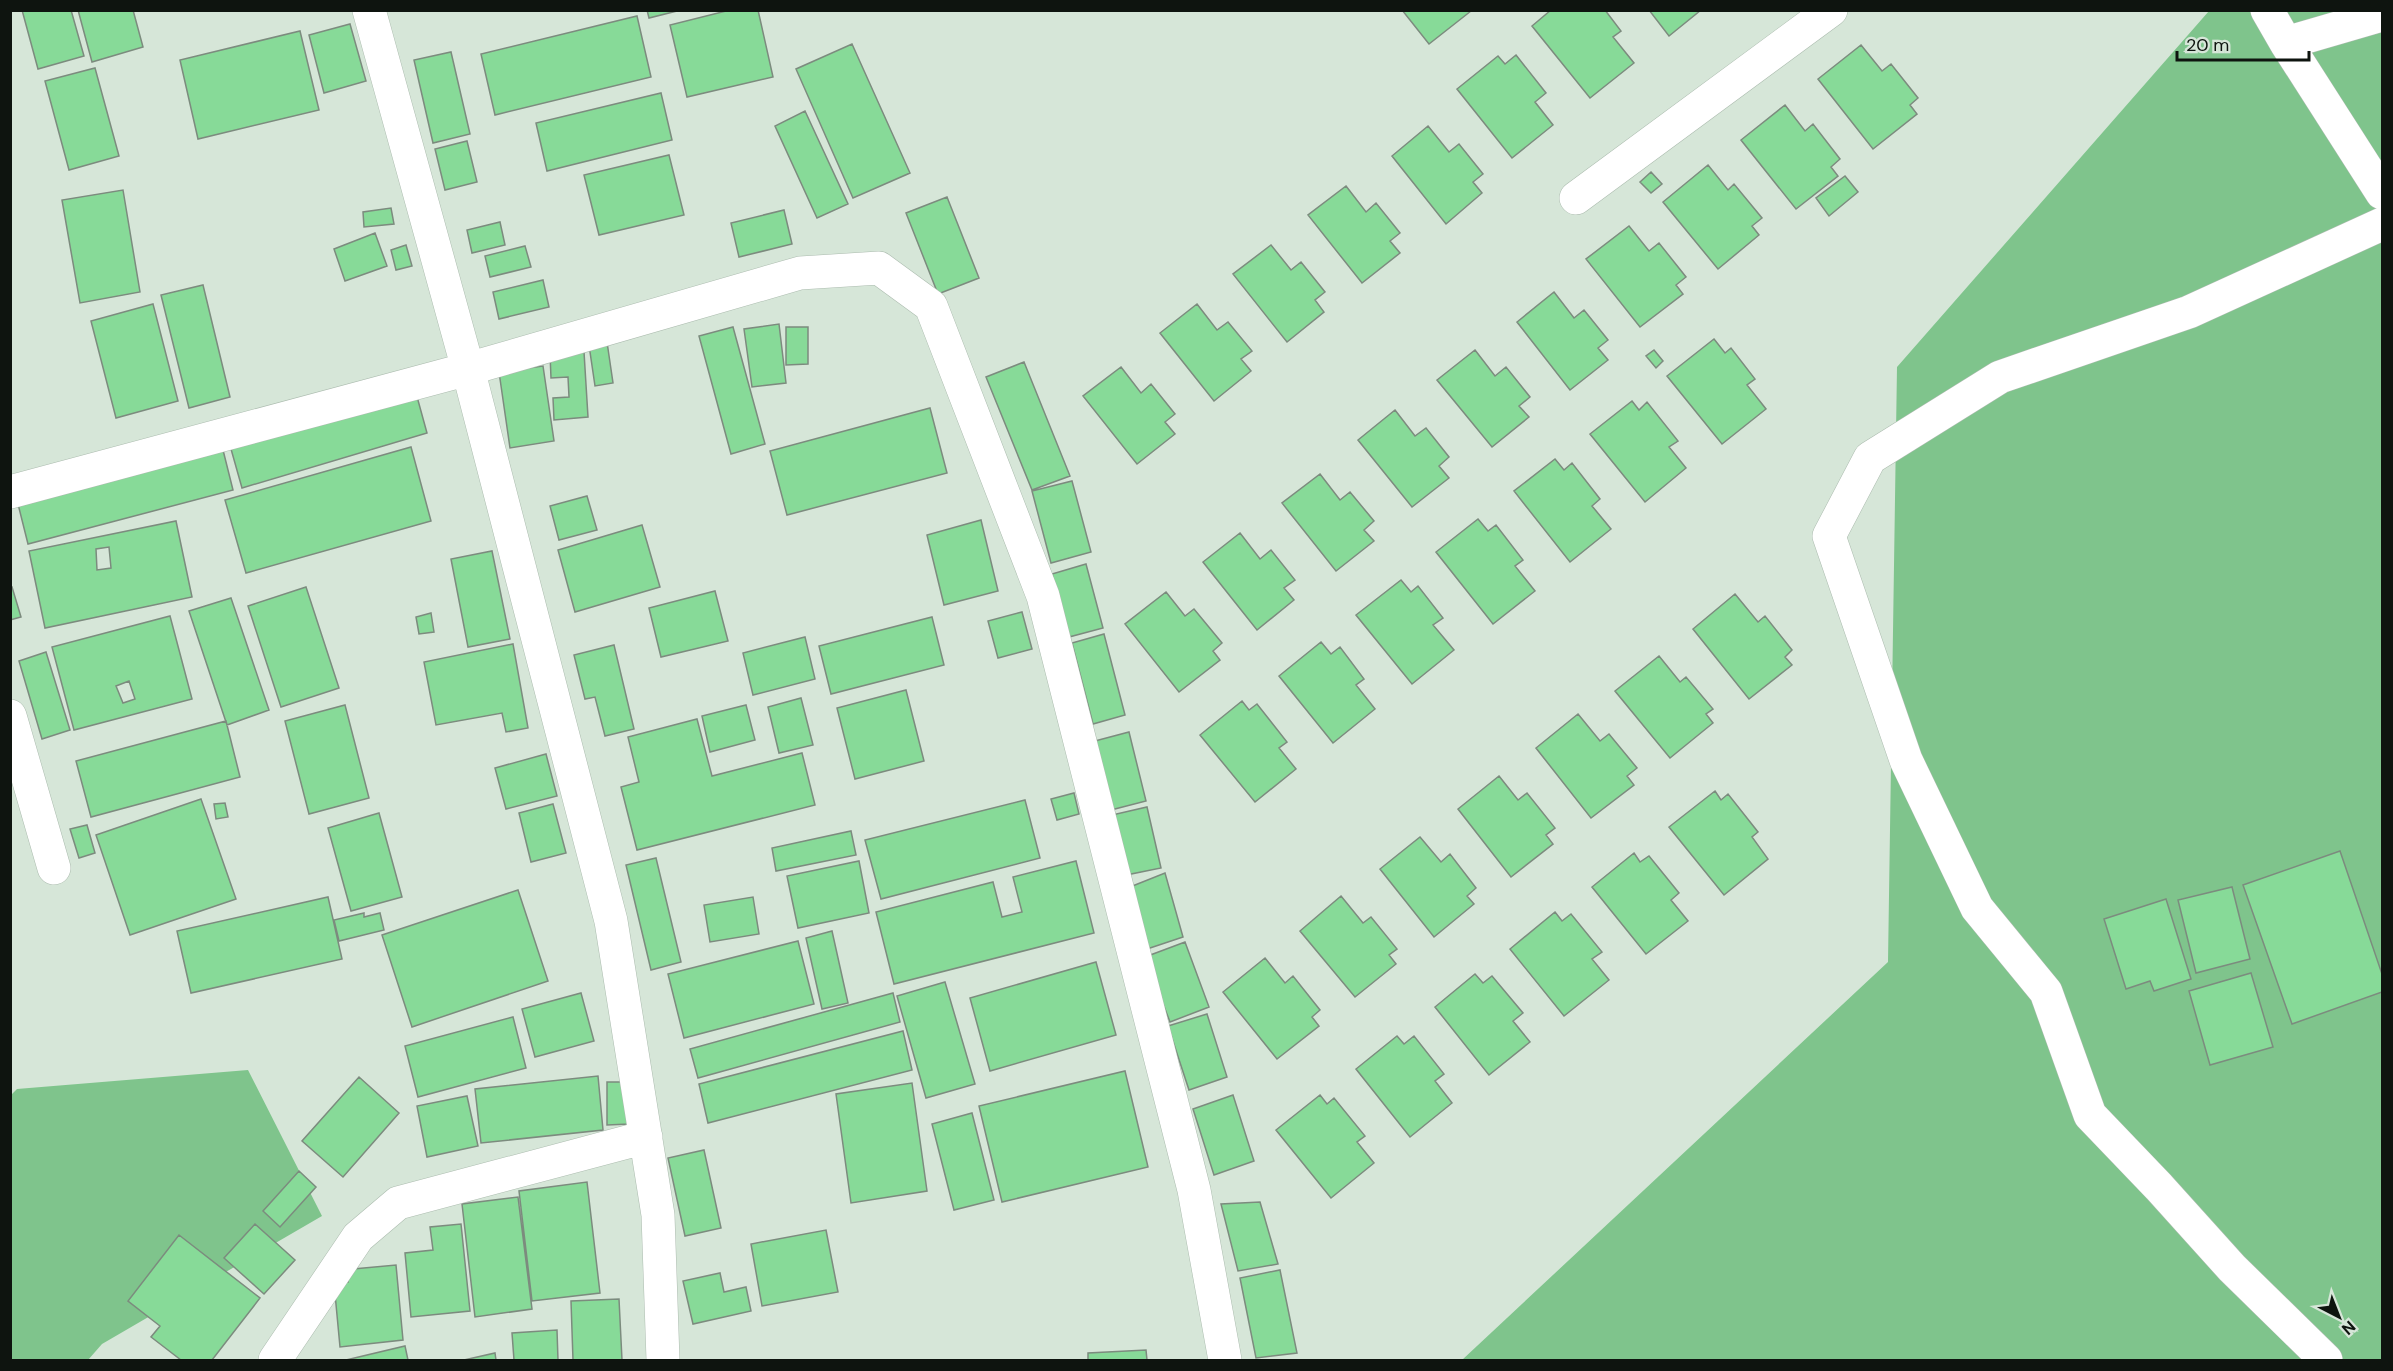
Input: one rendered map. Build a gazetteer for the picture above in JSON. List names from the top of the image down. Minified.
{"scale_bar":"20 m","north":"bottom right"}
